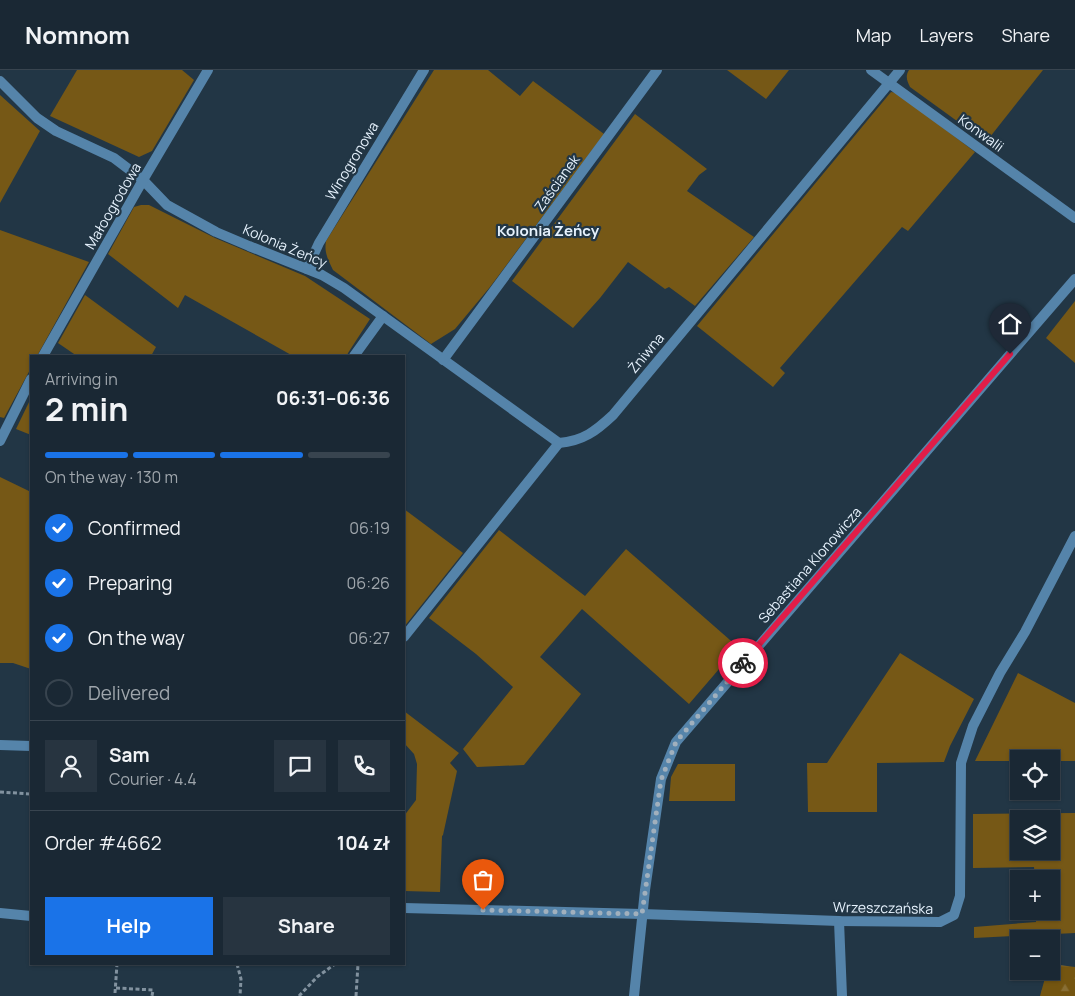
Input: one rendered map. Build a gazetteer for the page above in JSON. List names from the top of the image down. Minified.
{"streets":{"street":["Konwalii","Winogronowa","Zaścianek","Małoogrodowa","Kolonia Żeńcy","Żniwna","Sebastiana Klonowicza","Wrzeszczańska"]},"crossings":[["Konwalii","Żniwna"],["Winogronowa","Kolonia Żeńcy"],["Zaścianek","Kolonia Żeńcy"],["Małoogrodowa","Kolonia Żeńcy"],["Kolonia Żeńcy","Żniwna"],["Sebastiana Klonowicza","Wrzeszczańska"]],"districts":["Kolonia Żeńcy"],"page":{"header":"Nomnom","nav":["Map","Layers","Share"],"heading":["2 min","Arriving in","06:31–06:36"],"panel":["Sam","Courier · 4.4","Order #4662","104 zł"],"bar":"On the way · 130 m","list":[["Confirmed","06:19"],["Preparing","06:26"],["On the way","06:27"],"Delivered"],"map_buttons":["+","−"],"buttons":["Help","Share"]}}
